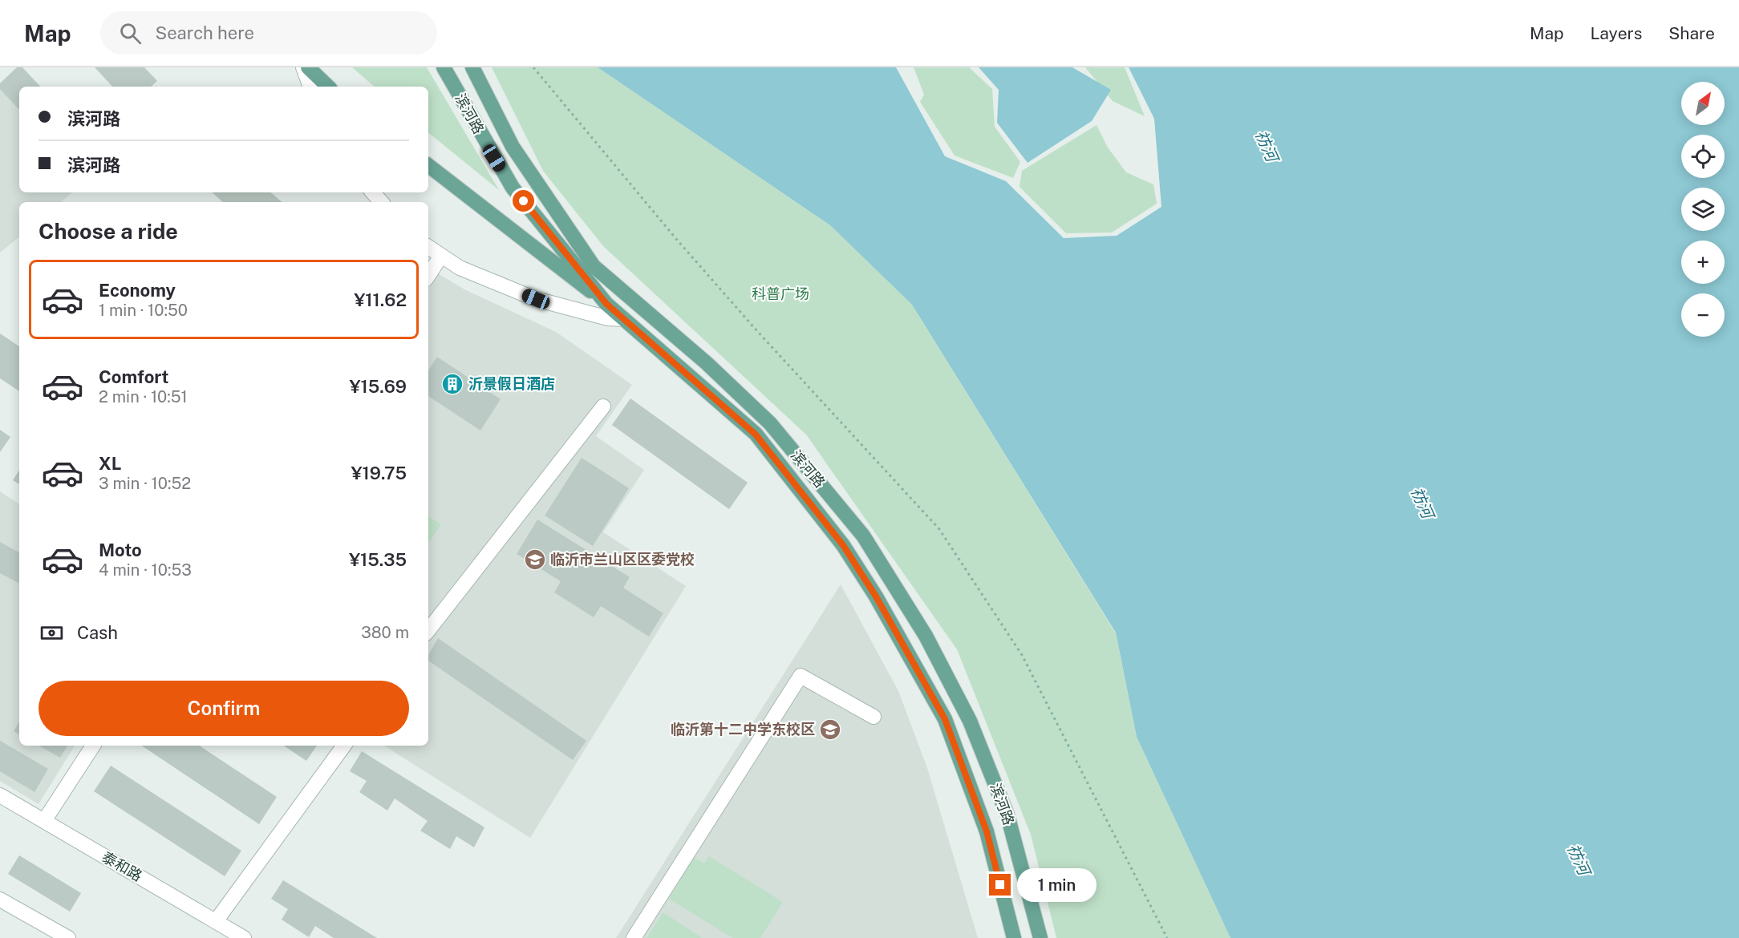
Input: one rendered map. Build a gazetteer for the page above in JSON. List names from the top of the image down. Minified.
{"streets":{"main road":["滨河路"],"street":["泰和路"]},"water":["祊河"],"parks":["科普广场"],"places":{"building":["沂景假日酒店"],"school or university":["临沂市兰山区区委党校","临沂第十二中学东校区"]},"north":"top right","page":{"header":"Map","search":"Search here","nav":["Map","Layers","Share"],"map_buttons":["+","−"],"banner":["滨河路","滨河路"],"heading":"Choose a ride","list":[{"name":"Economy","note":"1 min · 10:50","value":"¥11.62"},{"name":"Comfort","note":"2 min · 10:51","value":"¥15.69"},{"name":"XL","note":"3 min · 10:52","value":"¥19.75"},{"name":"Moto","note":"4 min · 10:53","value":"¥15.35"}],"pay":["Cash","380 m"],"buttons":"Confirm","bubble":"1 min"}}
